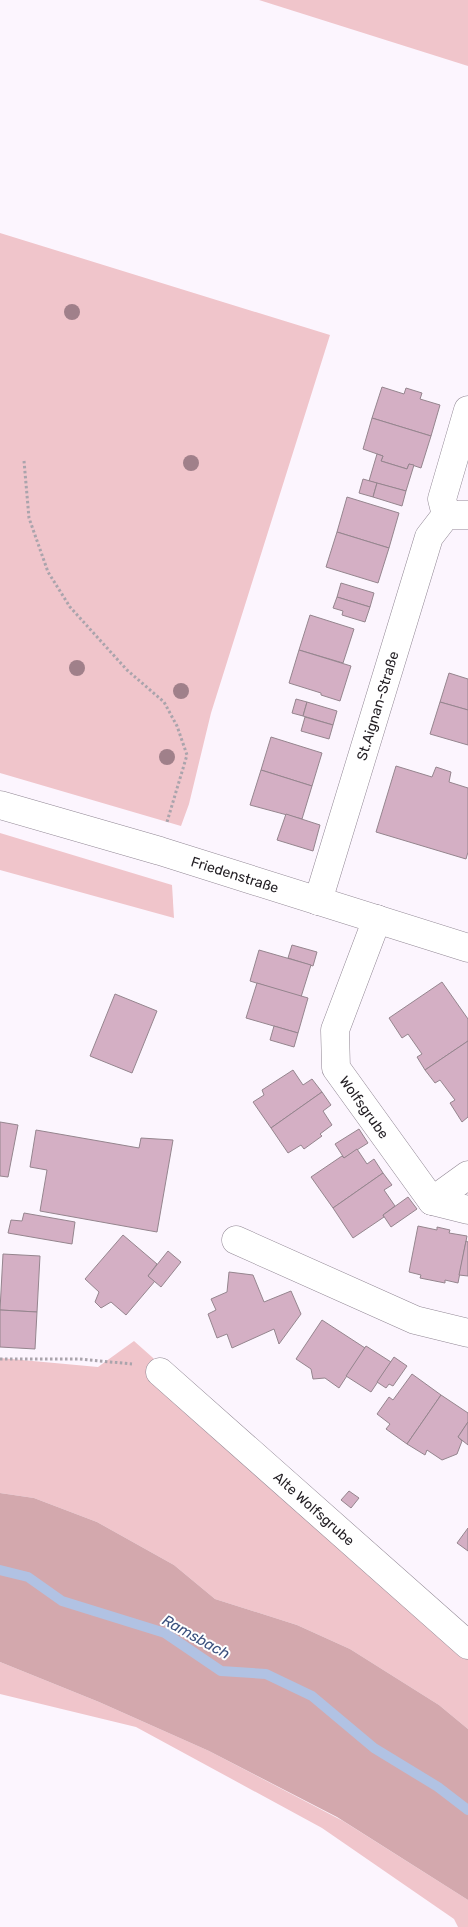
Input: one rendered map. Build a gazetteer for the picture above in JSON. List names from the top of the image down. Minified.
{"streets":{"street":["St.Aignan-Straße","Friedenstraße","Wolfsgrube","Alte Wolfsgrube"]},"crossings":[["St.Aignan-Straße","Friedenstraße"],["Friedenstraße","Wolfsgrube"]],"water":["Ramsbach"]}
